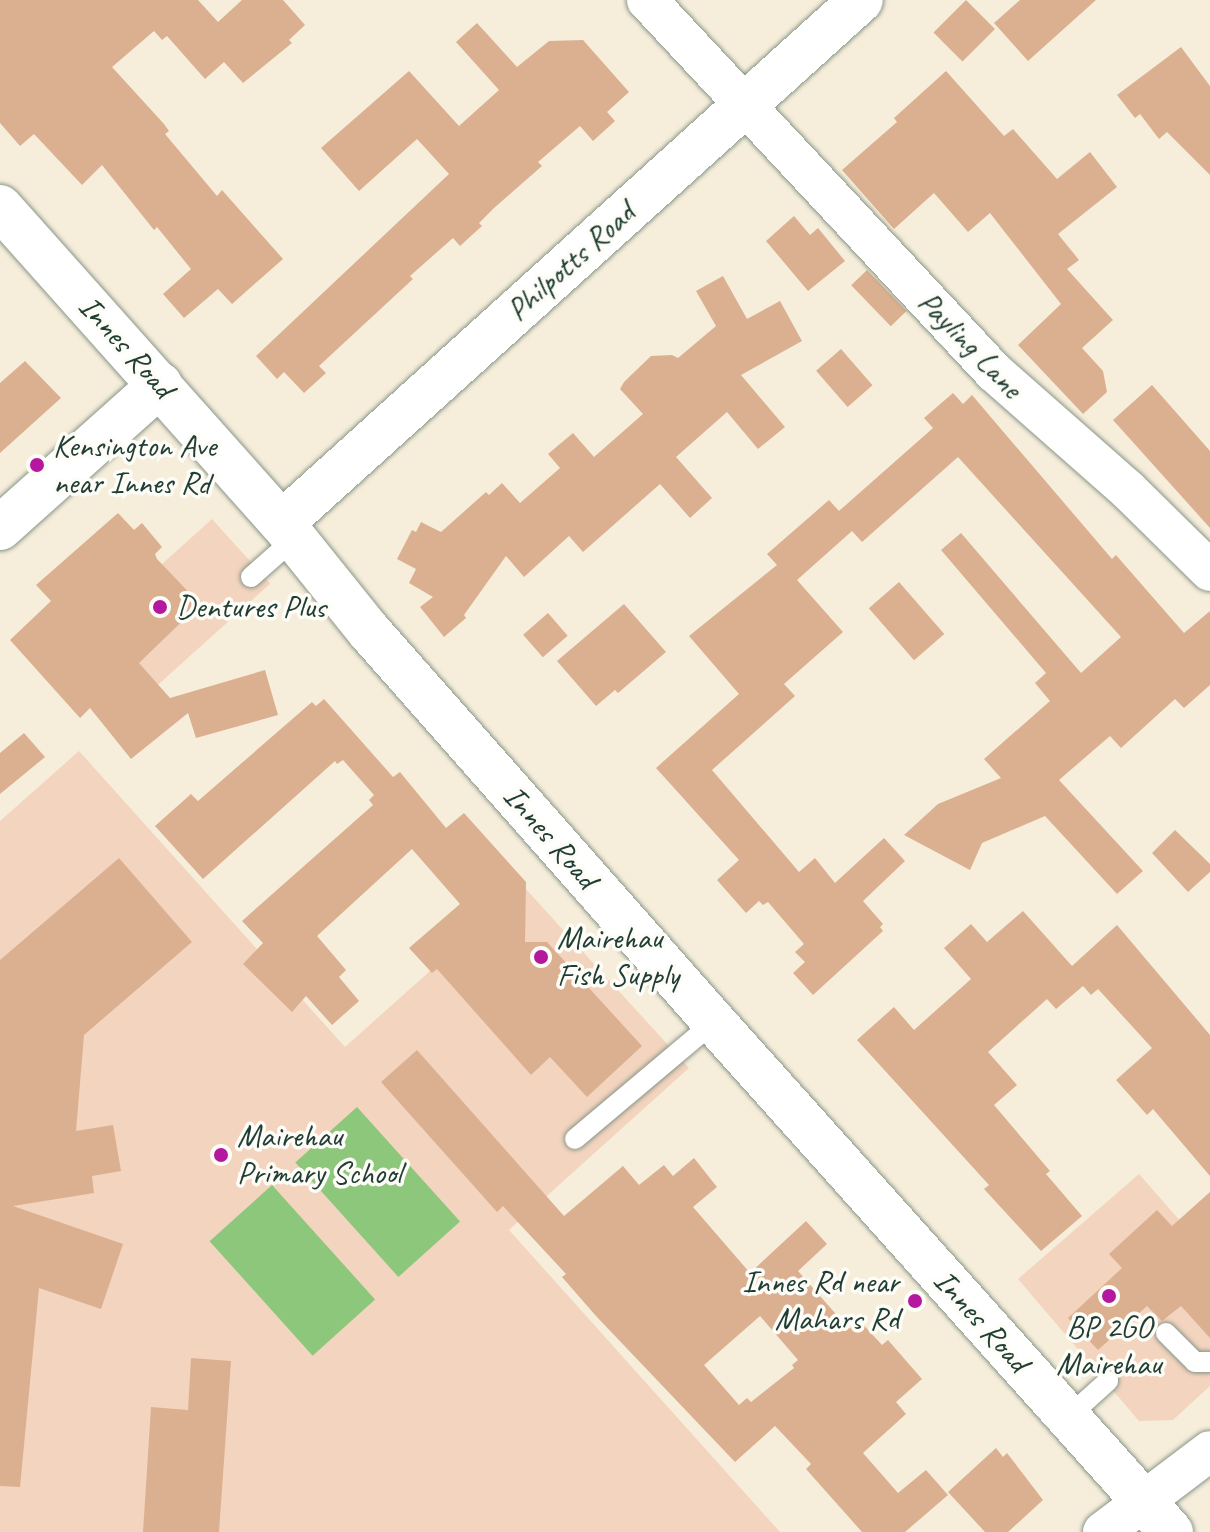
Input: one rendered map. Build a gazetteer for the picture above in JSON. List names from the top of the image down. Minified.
{"streets":{"main road":["Philpotts Road","Innes Road"],"street":["Payling Lane"]},"crossings":[["Philpotts Road","Payling Lane"],["Philpotts Road","Innes Road"]],"places":["Kensington Ave near Innes Rd","Dentures Plus","Mairehau Fish Supply","Mairehau Primary School","BP 2GO Mairehau","Innes Rd near Mahars Rd"]}
